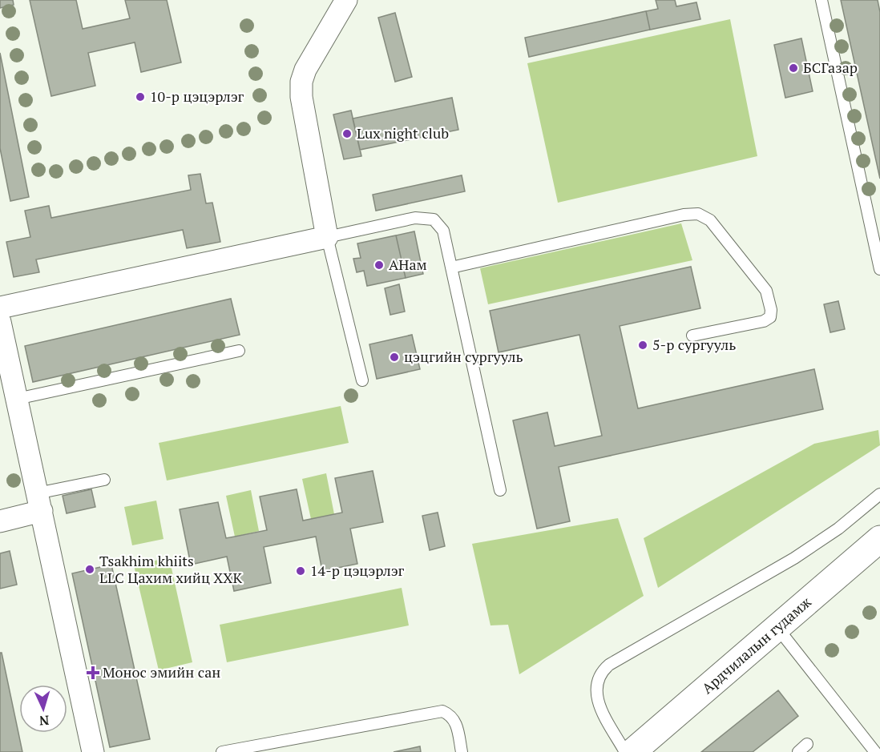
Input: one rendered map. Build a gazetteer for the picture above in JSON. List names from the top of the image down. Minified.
{"streets":{"main road":["Ардчилалын гудамж"]},"places":{"other":["БСГазар","10-р цэцэрлэг","Lux night club","АНам","5-р сургууль","цэцгийн сургууль","Tsakhim khiits LLC Цахим хийц ХХК","14-р цэцэрлэг"],"health":["Монос эмийн сан"]},"north":"bottom"}
